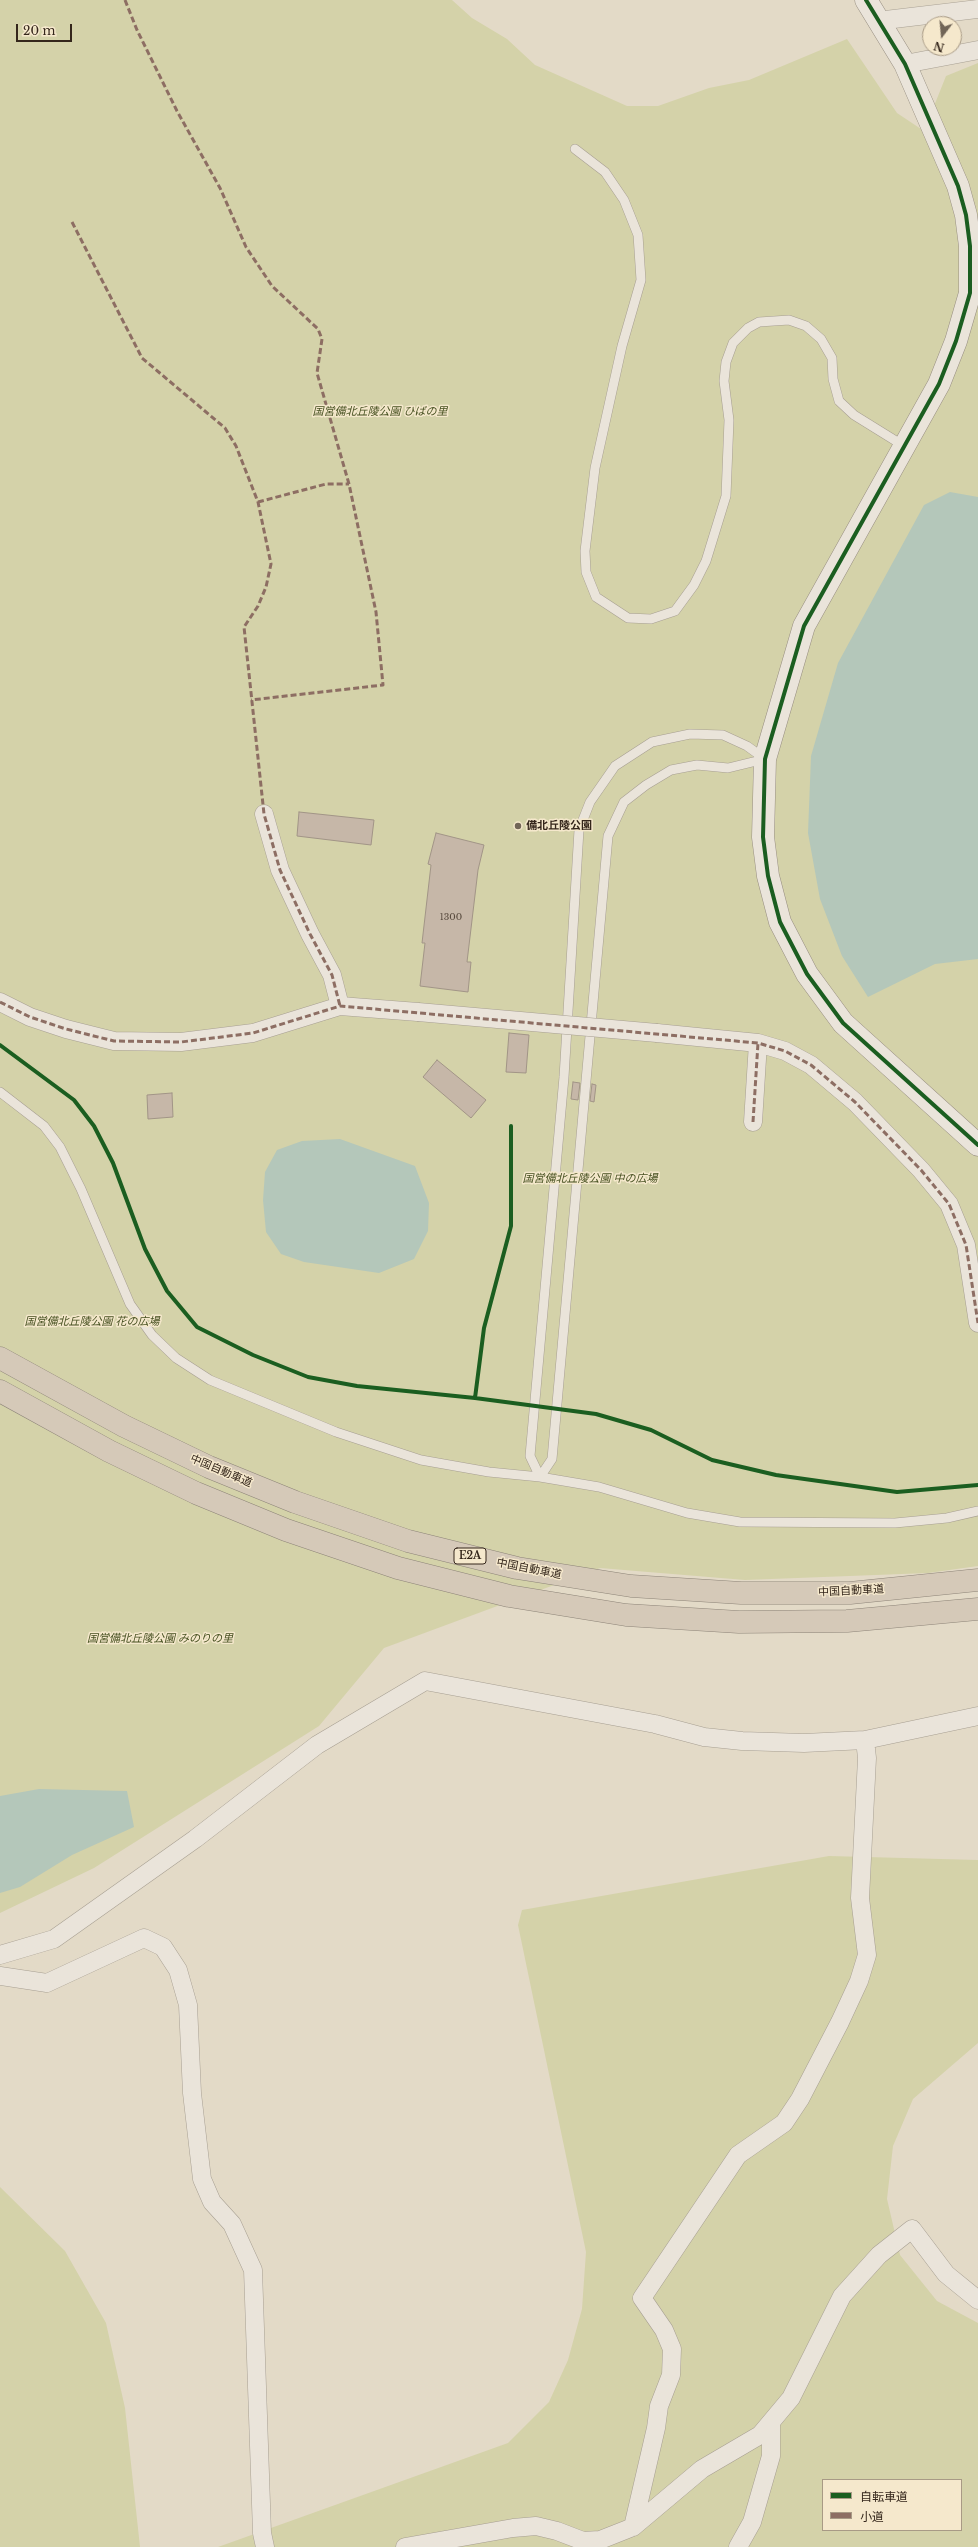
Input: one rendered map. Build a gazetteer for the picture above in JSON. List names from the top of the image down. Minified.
{"streets":{"highway":["中国自動車道","E2A"]},"parks":["国営備北丘陵公園 ひばの里","国営備北丘陵公園 中の広場","国営備北丘陵公園 花の広場","国営備北丘陵公園 みのりの里"],"places":["備北丘陵公園"],"house_numbers":["1300"],"legend":["自転車道","小道"],"scale_bar":"20 m","north":"bottom"}
